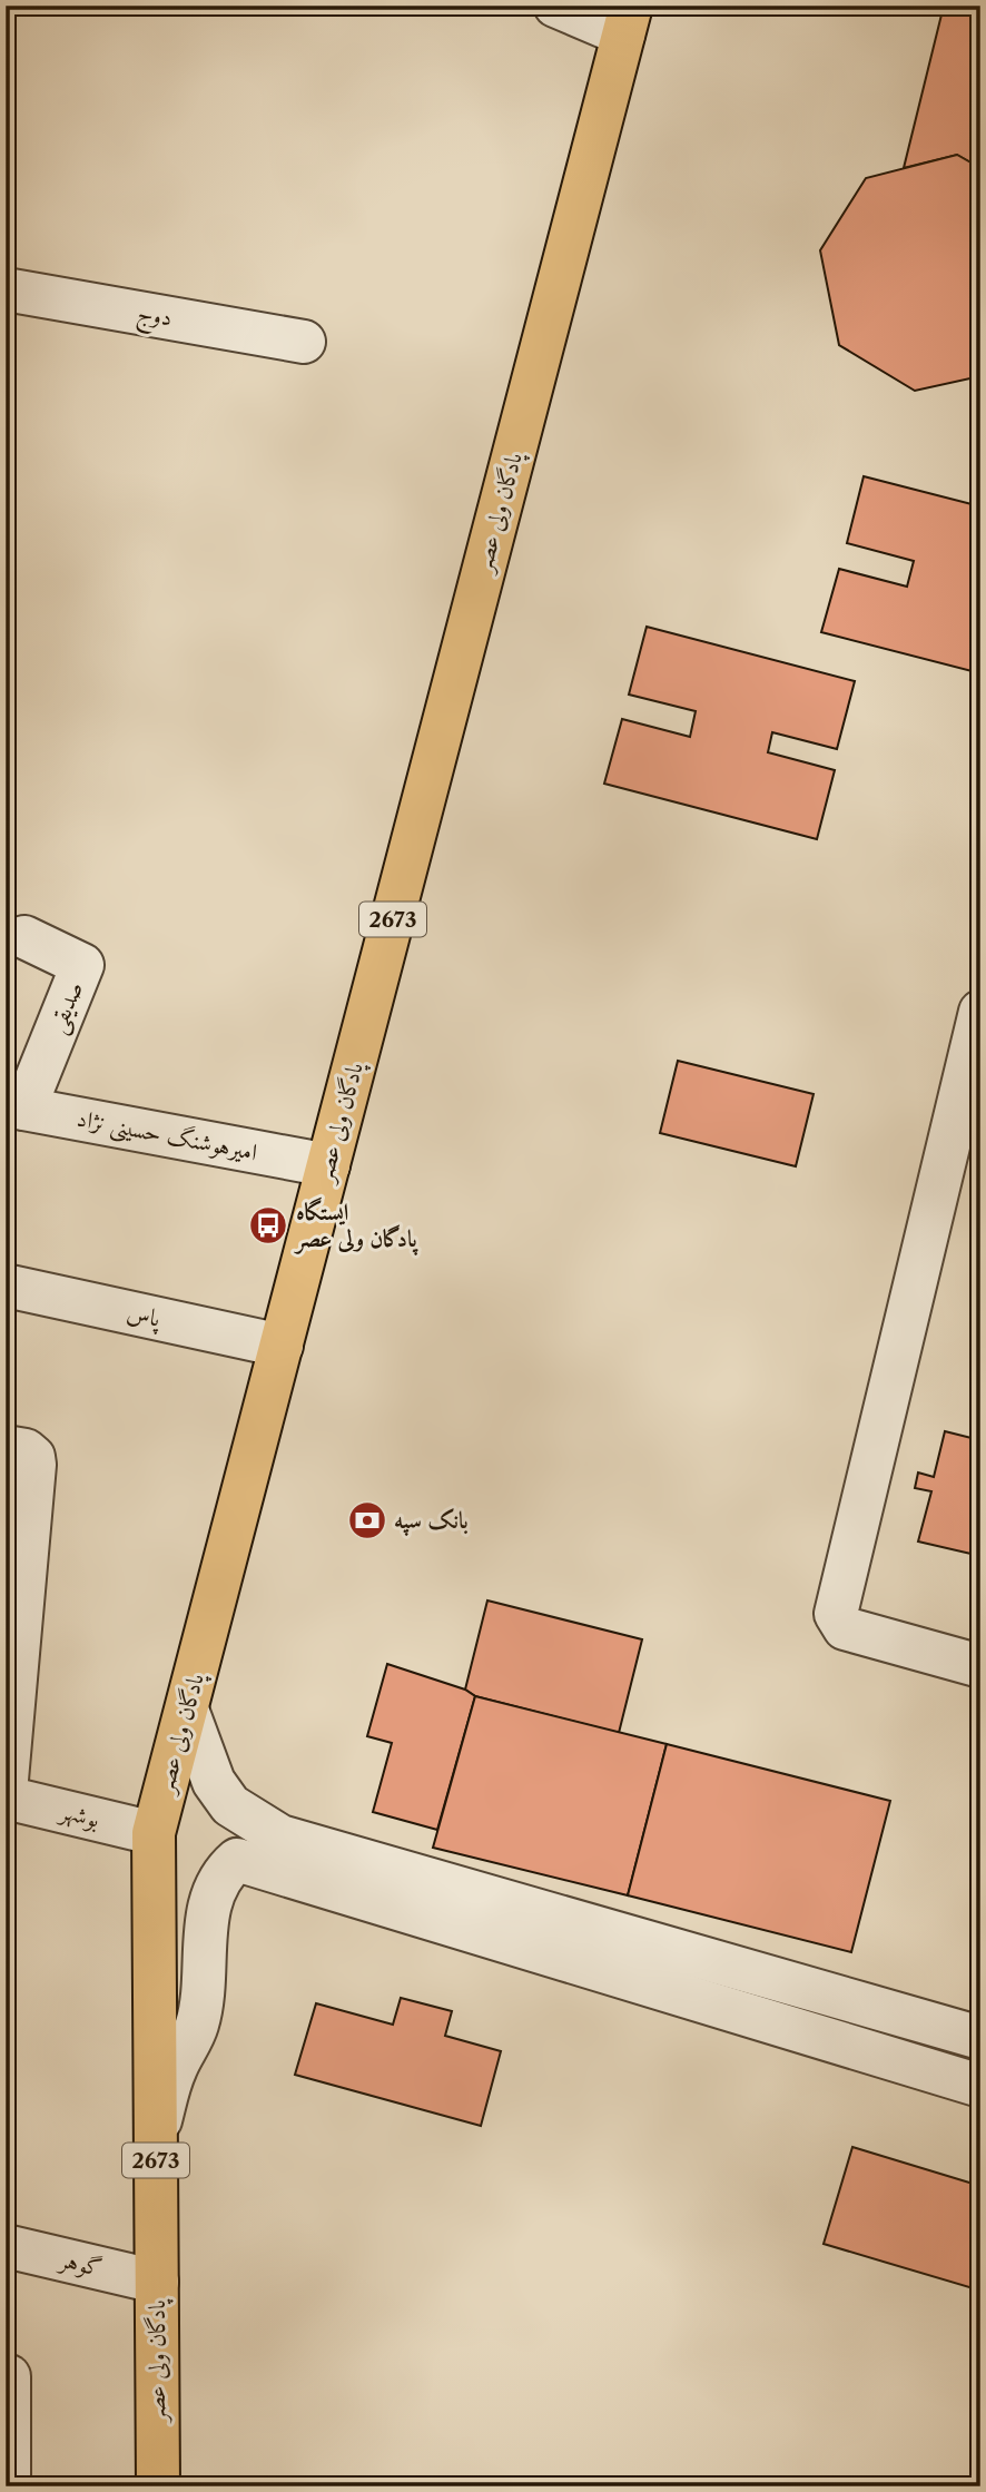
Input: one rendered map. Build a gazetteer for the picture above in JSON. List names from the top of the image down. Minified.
{"streets":{"main road":["پادگان ولی عصر","2673"],"street":["دوج","صدیقی","امیرهوشنگ حسینی نژاد","پاس","بوشهر","گوهر"]},"crossings":[["پادگان ولی عصر","امیرهوشنگ حسینی نژاد"],["پادگان ولی عصر","پاس"],["پادگان ولی عصر","بوشهر"],["پادگان ولی عصر","گوهر"],["صدیقی","امیرهوشنگ حسینی نژاد"]],"places":{"bus stop":["ایستگاه پادگان ولی عصر"],"bank":["بانک سپه"]}}
